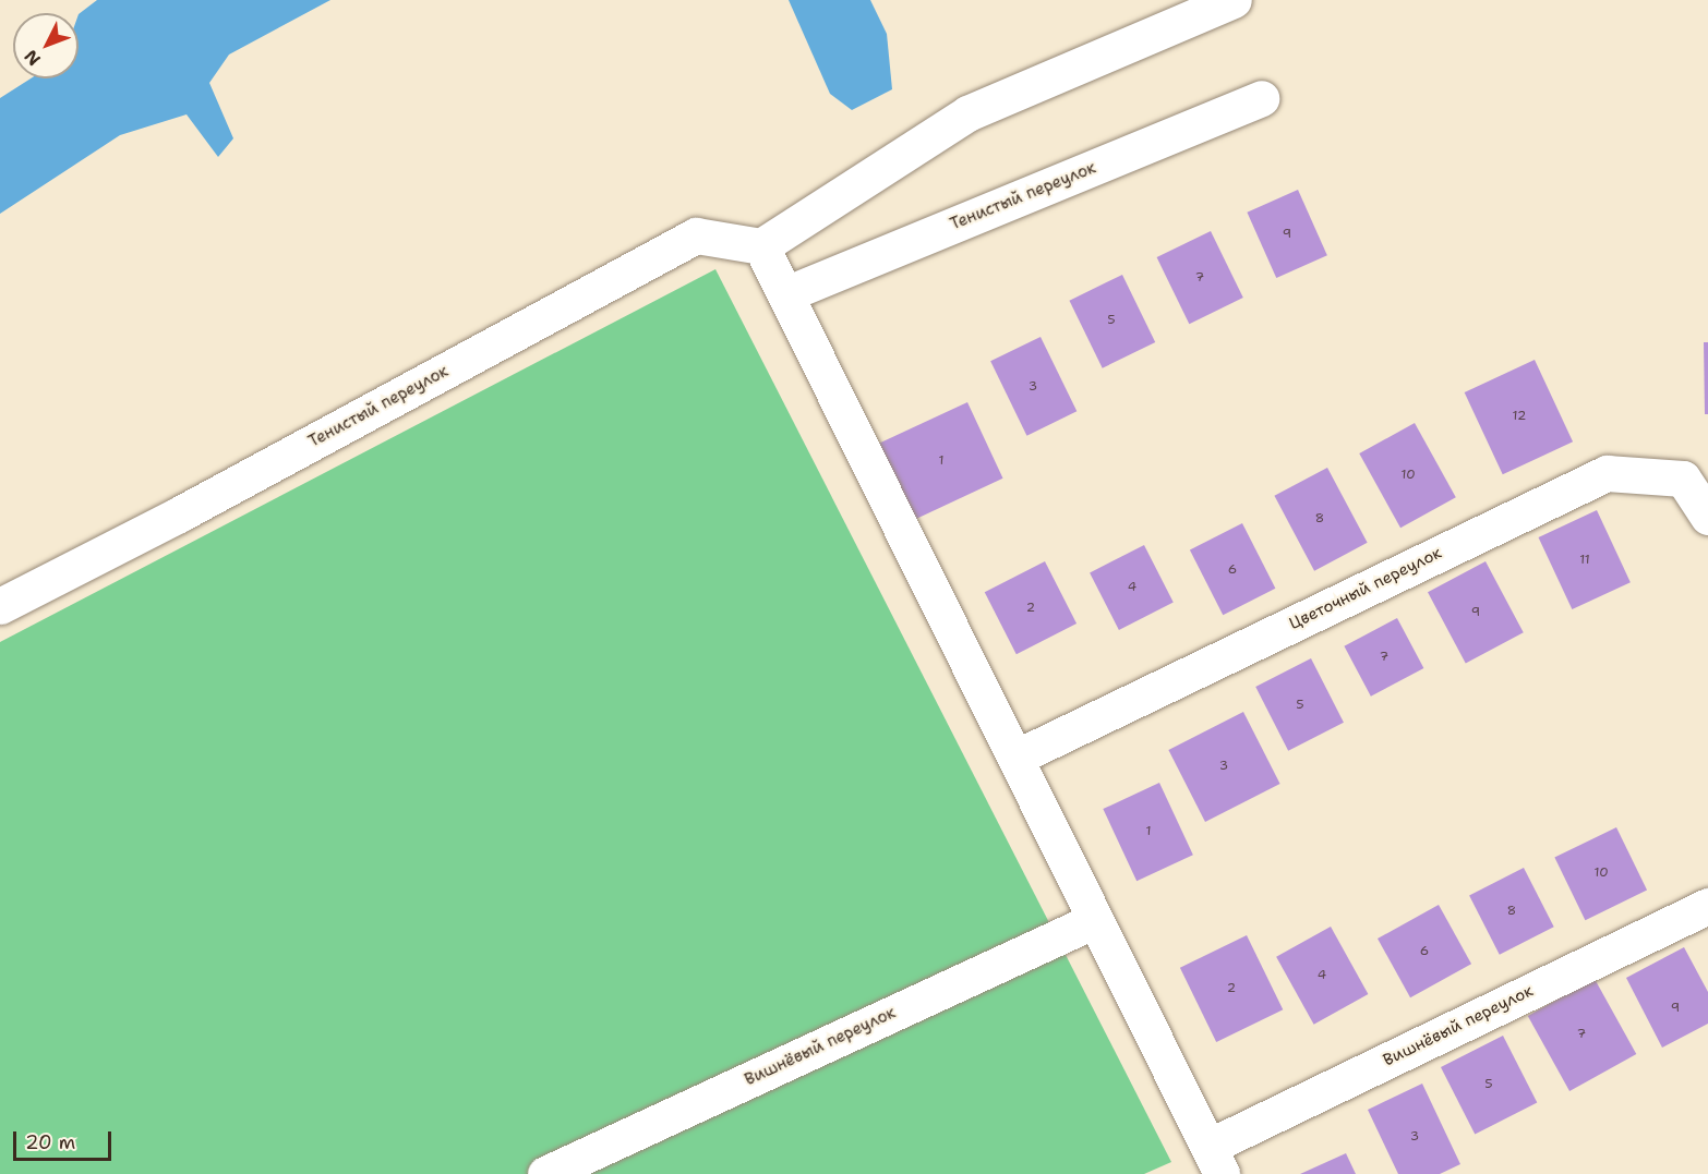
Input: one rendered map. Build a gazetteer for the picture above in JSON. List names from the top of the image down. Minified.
{"streets":{"street":["Тенистый переулок","Цветочный переулок","Вишнёвый переулок"]},"house_numbers":["9","7","5","3","12","1","10","8","11","6","4","2","9","7","5","3","1","10","8","6","4","2","9","7","5","3"],"scale_bar":"20 m","north":"bottom left"}
